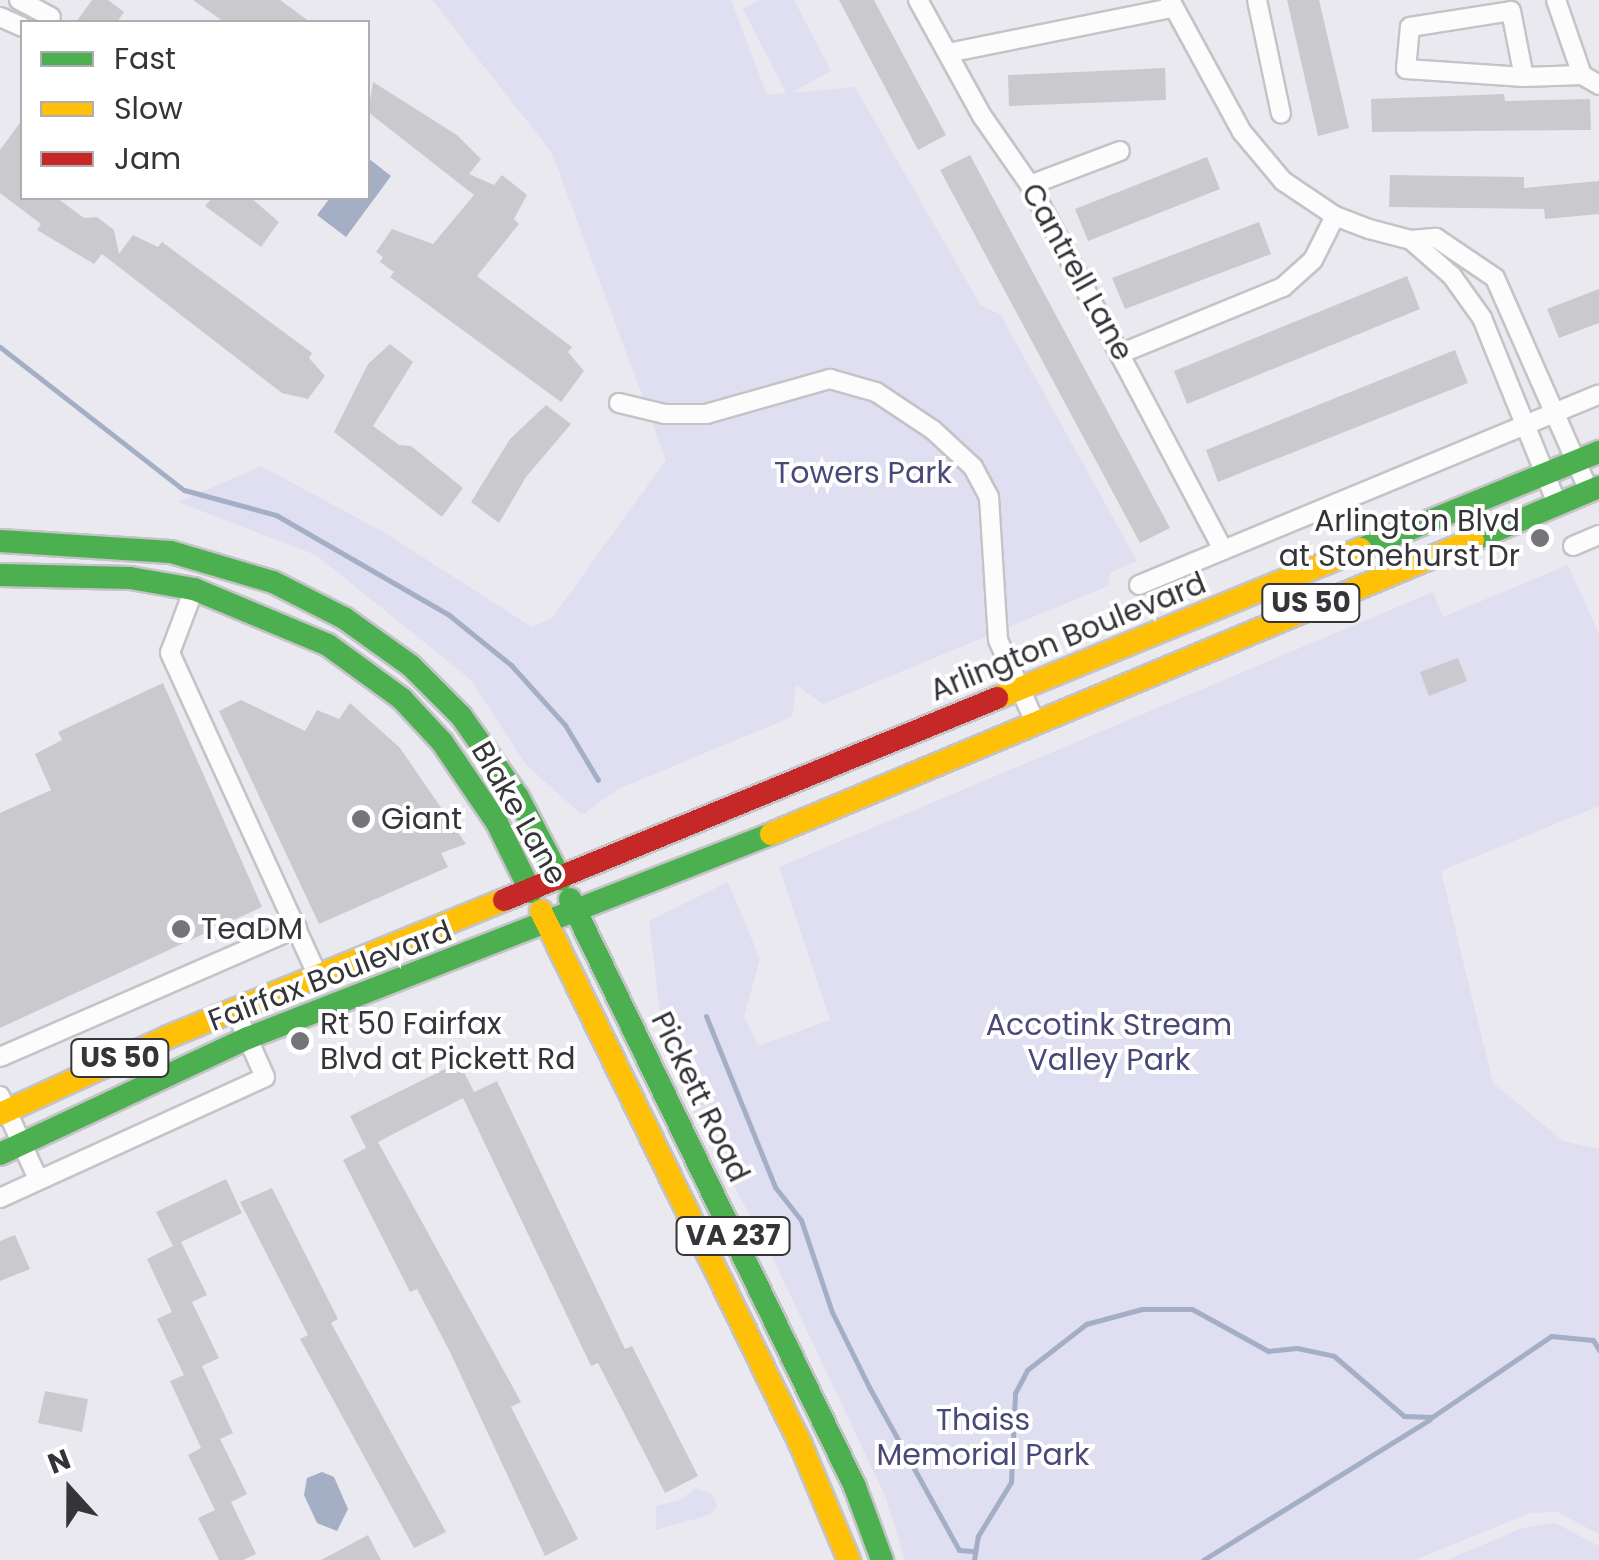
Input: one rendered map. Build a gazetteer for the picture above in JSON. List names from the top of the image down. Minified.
{"streets":{"main road":["US 50","Arlington Boulevard","Blake Lane","Fairfax Boulevard","Pickett Road","VA 237"],"street":["Cantrell Lane"]},"crossings":[["Arlington Boulevard","Blake Lane"],["Arlington Boulevard","Fairfax Boulevard"],["Arlington Boulevard","Pickett Road"],["Blake Lane","Fairfax Boulevard"],["Blake Lane","Pickett Road"],["Fairfax Boulevard","Pickett Road"]],"parks":["Towers Park","Accotink Stream Valley Park","Thaiss Memorial Park"],"places":["Arlington Blvd at Stonehurst Dr","Giant","TeaDM","Rt 50 Fairfax Blvd at Pickett Rd"],"legend":["Fast","Slow","Jam"],"north":"top"}
